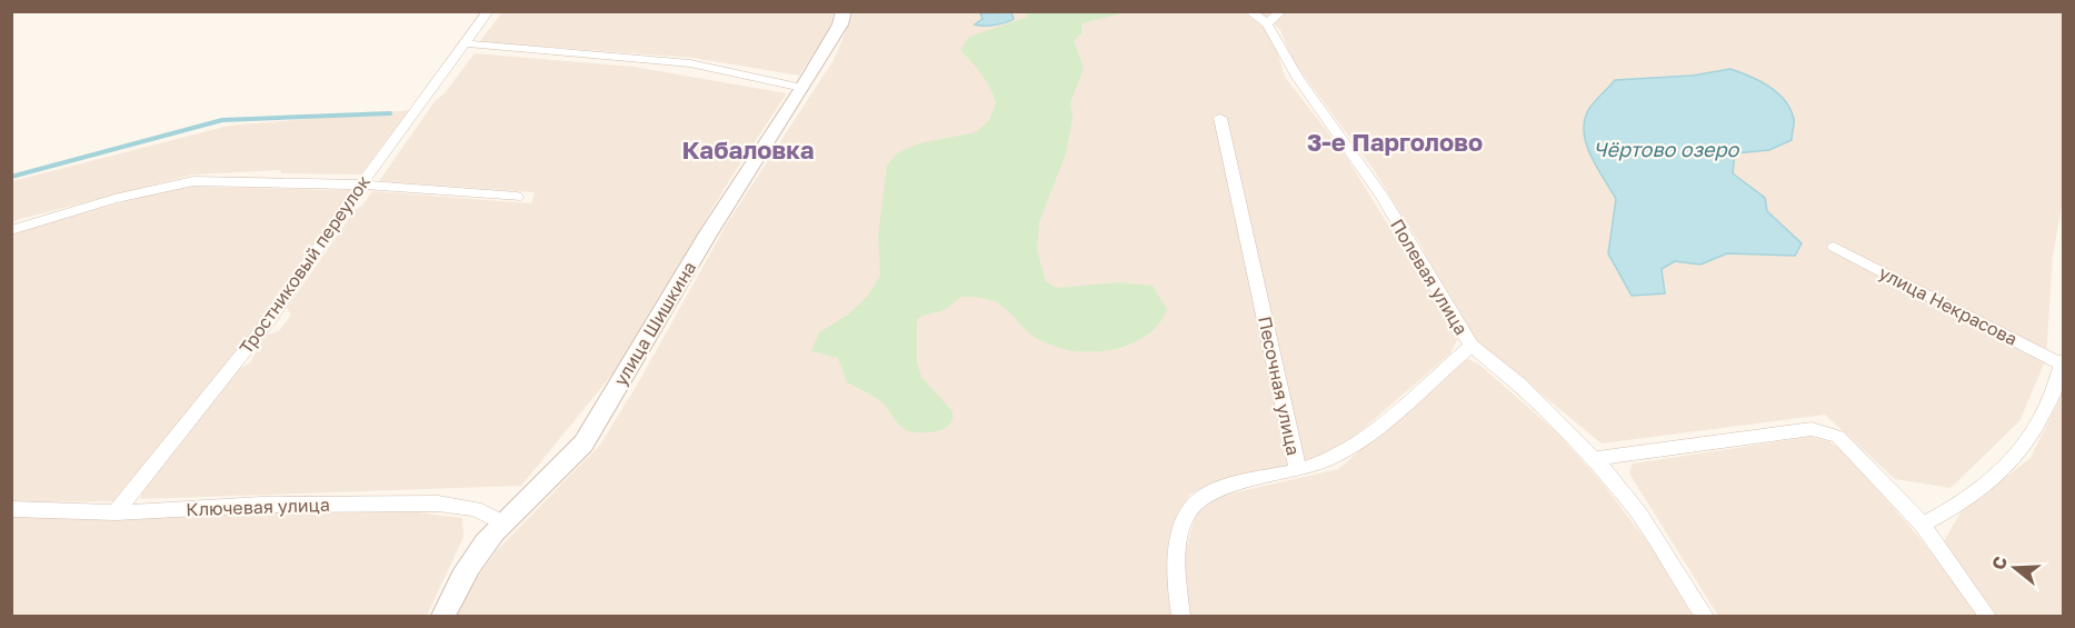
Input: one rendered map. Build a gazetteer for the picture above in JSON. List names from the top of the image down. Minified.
{"streets":{"street":["Тростниковый переулок","Полевая улица","улица Некрасова","улица Шишкина","Песочная улица","Ключевая улица"]},"crossings":[["Тростниковый переулок","Ключевая улица"],["улица Шишкина","Ключевая улица"]],"districts":["3-е Парголово","Кабаловка"],"water":["Чёртово озеро"],"north":"left"}
